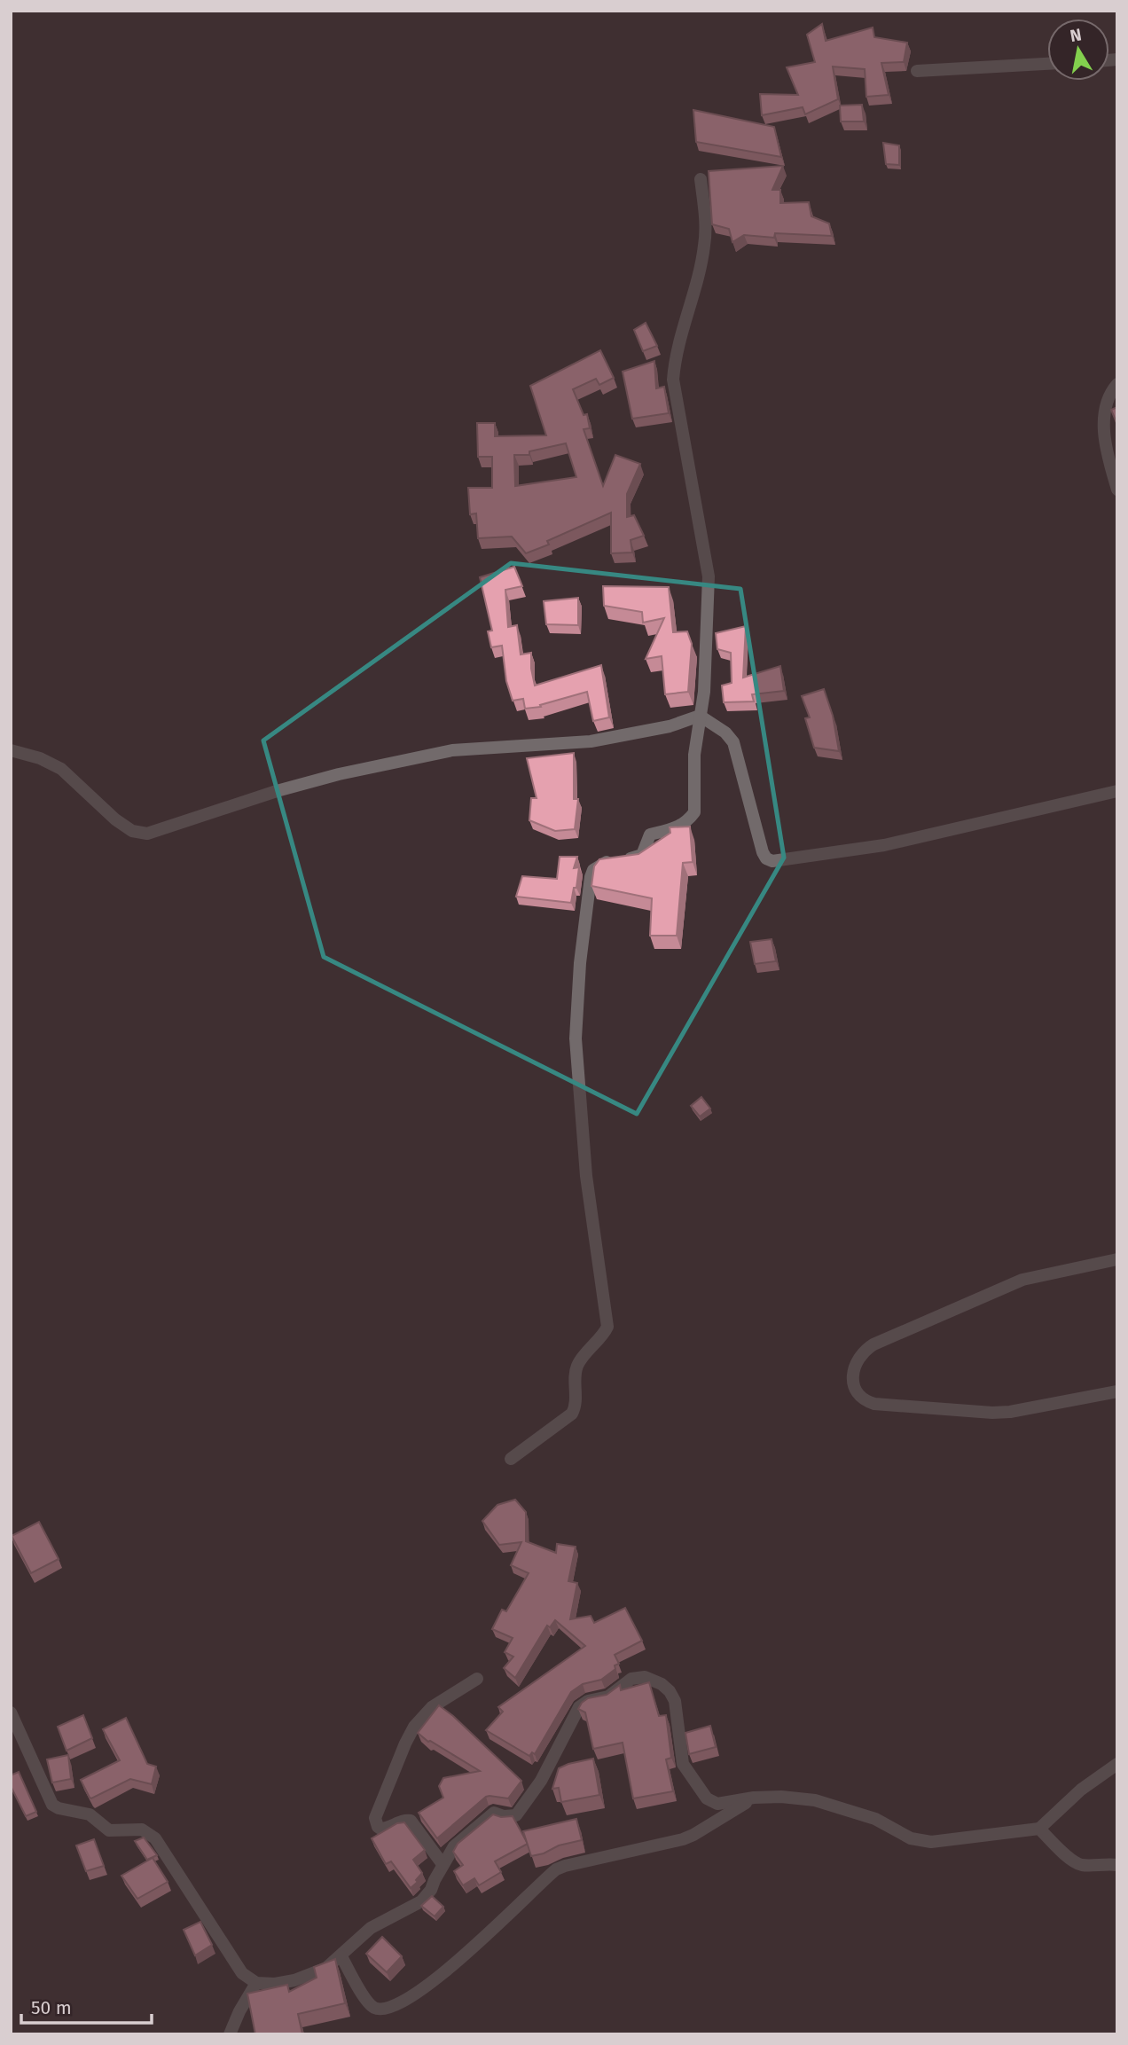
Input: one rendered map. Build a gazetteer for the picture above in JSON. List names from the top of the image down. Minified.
{"scale_bar":"50 m","north":"top"}
